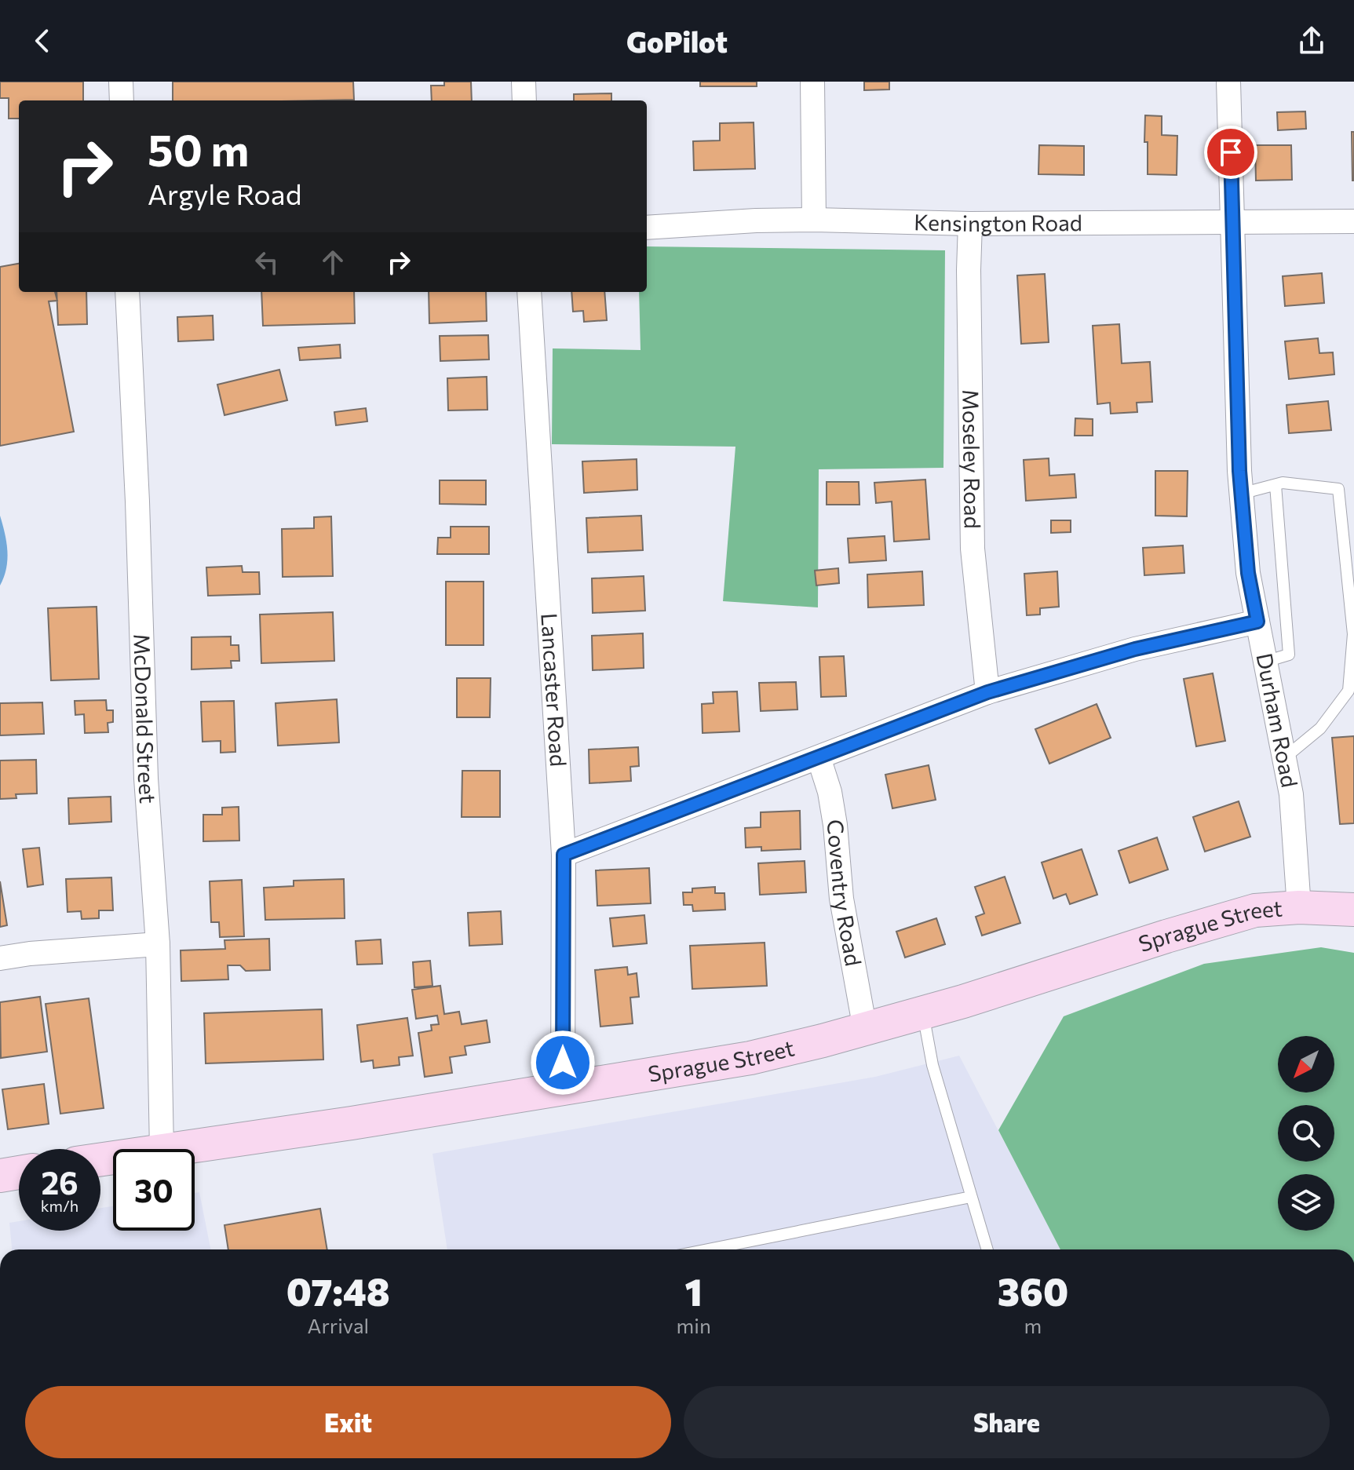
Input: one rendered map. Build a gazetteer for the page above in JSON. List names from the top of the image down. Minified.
{"streets":{"main road":["Sprague Street"],"street":["Kensington Road","Moseley Road","Lancaster Road","McDonald Street","Durham Road","Coventry Road"]},"crossings":[["Kensington Road","Moseley Road"],["Kensington Road","Durham Road"],["Lancaster Road","Sprague Street"],["Durham Road","Sprague Street"],["Coventry Road","Sprague Street"]],"north":"bottom left","page":{"header":"GoPilot","turn":["50 m","Argyle Road"],"speed":"26 km/h","limit":"30","eta":["07:48","Arrival","1","min","360","m"],"buttons":["Exit","Share"]}}
